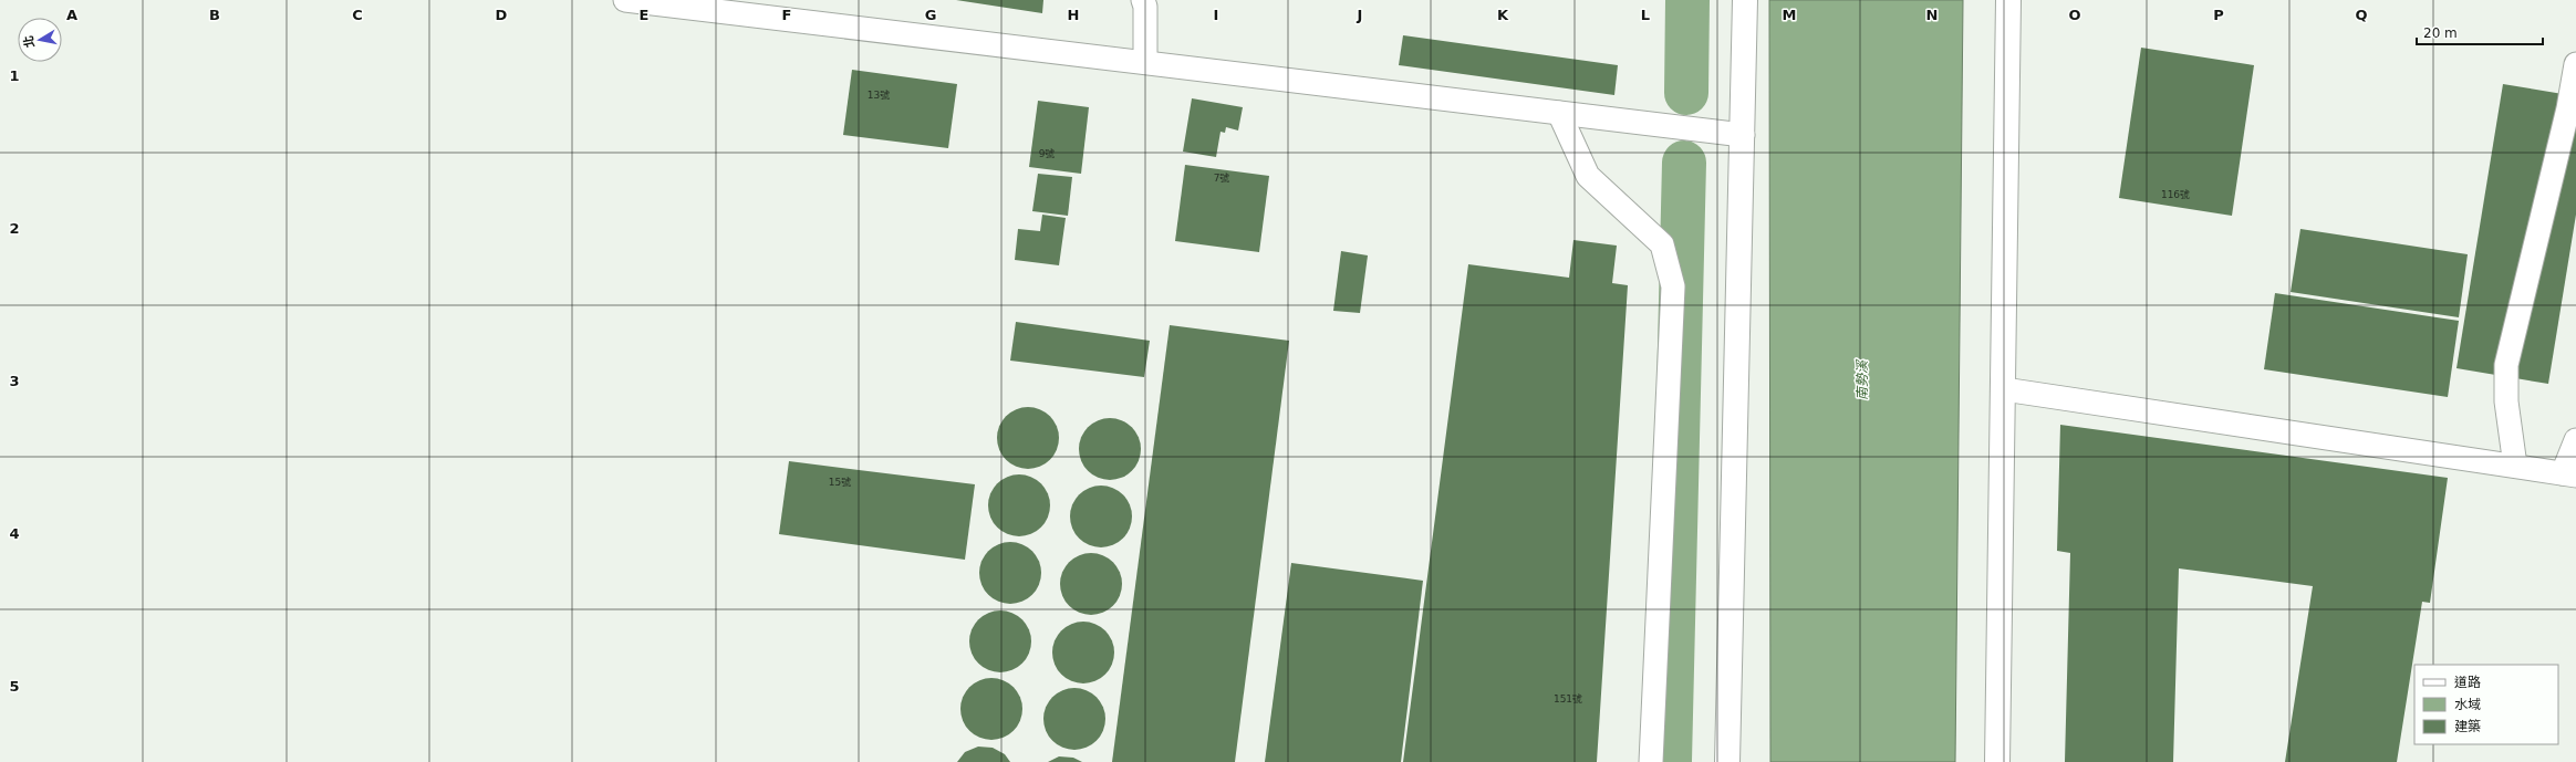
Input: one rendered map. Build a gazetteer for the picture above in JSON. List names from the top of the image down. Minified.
{"water":["南勢溪"],"house_numbers":["13號","9號","7號","116號","15號","151號"],"legend":["道路","水域","建築"],"scale_bar":"20 m","north":"left","grid":{"columns":["A","B","C","D","E","F","G","H","I","J","K","L","M","N","O","P","Q"],"rows":["1","2","3","4","5"]}}
